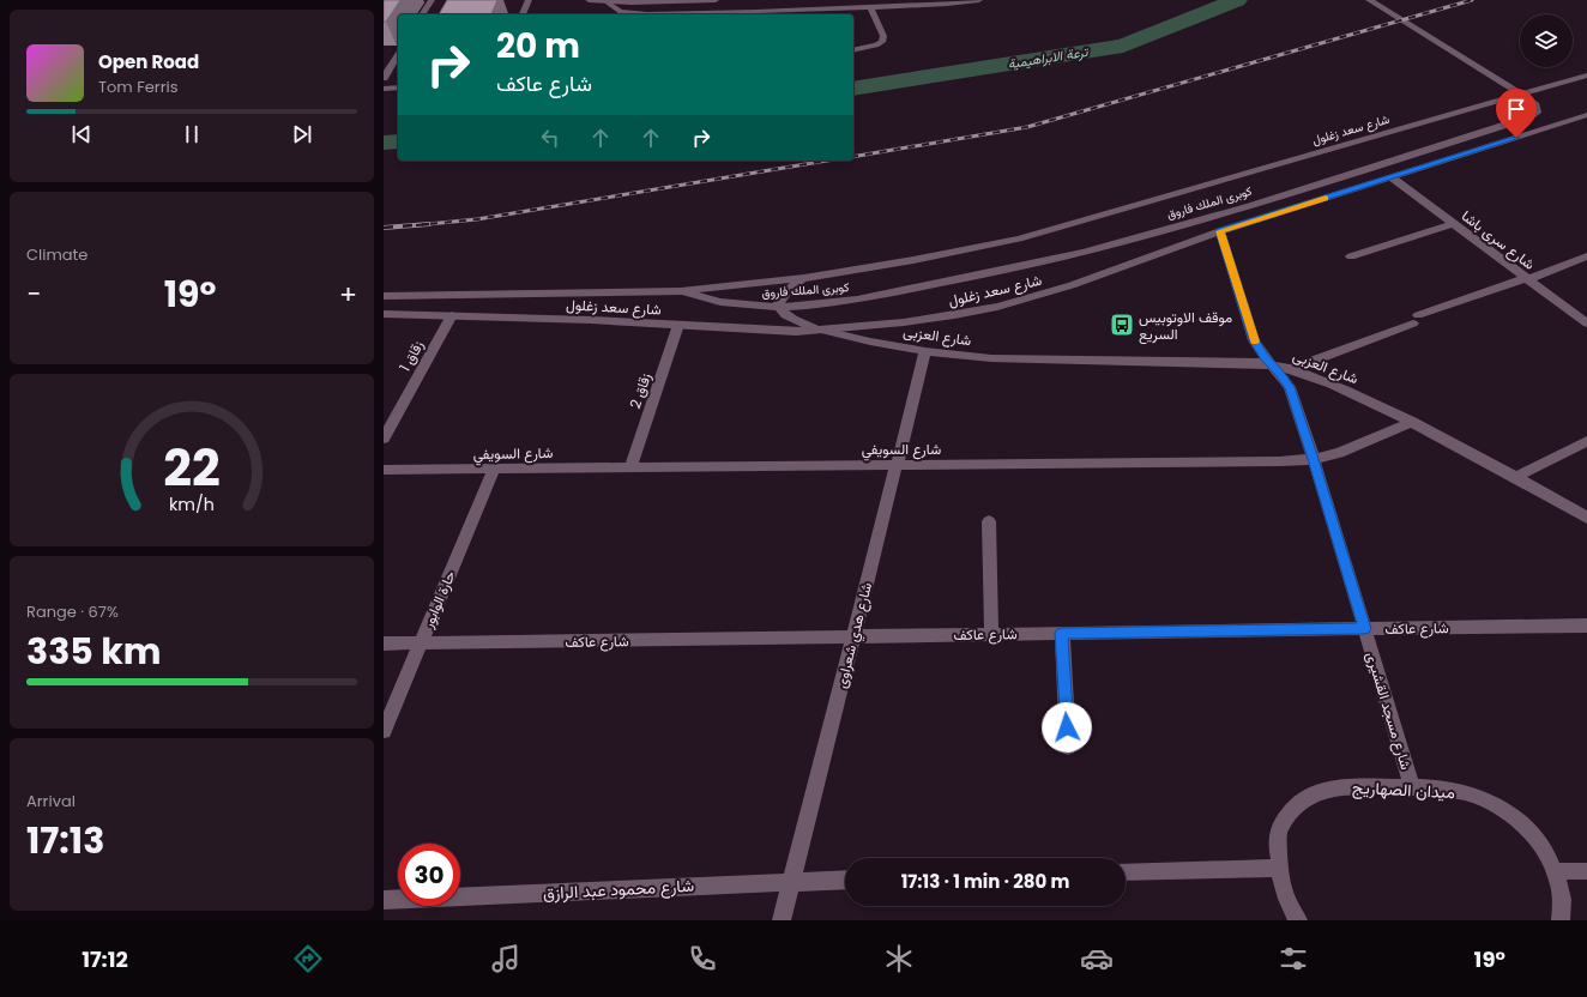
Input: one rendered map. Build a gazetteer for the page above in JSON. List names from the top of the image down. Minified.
{"streets":{"street":["شارع سعد زغلول","كوبرى الملك فاروق","شارع سرى باشا","شارع العزبى","زقاق 1","زقاق 2","شارع السويفي","حارة الوابور","شارع عاكف","شارع هدي شعراوى","شارع مسجد القشيرى","ميدان الصهاريج","شارع محمود عبد الرازق"]},"crossings":[["شارع سعد زغلول","كوبرى الملك فاروق"],["شارع سعد زغلول","شارع سرى باشا"],["شارع سعد زغلول","شارع العزبى"],["شارع سعد زغلول","زقاق 1"],["شارع سعد زغلول","زقاق 2"],["شارع سعد زغلول","شارع مسجد القشيرى"],["شارع العزبى","شارع السويفي"],["شارع العزبى","شارع هدي شعراوى"],["شارع العزبى","شارع مسجد القشيرى"],["زقاق 2","شارع السويفي"],["شارع السويفي","حارة الوابور"],["شارع السويفي","شارع هدي شعراوى"],["شارع السويفي","شارع مسجد القشيرى"],["حارة الوابور","شارع عاكف"],["شارع عاكف","شارع هدي شعراوى"],["شارع عاكف","شارع مسجد القشيرى"],["شارع هدي شعراوى","شارع محمود عبد الرازق"],["شارع مسجد القشيرى","ميدان الصهاريج"]],"water":["ترعة الابراهيمية"],"places":{"bus stop":["موقف الاوتوبيس السريع"]},"page":{"turn":["20 m","شارع عاكف"],"song":["Open Road","Tom Ferris"],"tile":["Climate",["Range · 67%","335 km"],["Arrival","17:13"]],"heat":["−","19°","+"],"limit":"30","trip":"17:13 · 1 min · 280 m","tabs":["17:12","19°"],"gauge":["22","km/h"]}}
